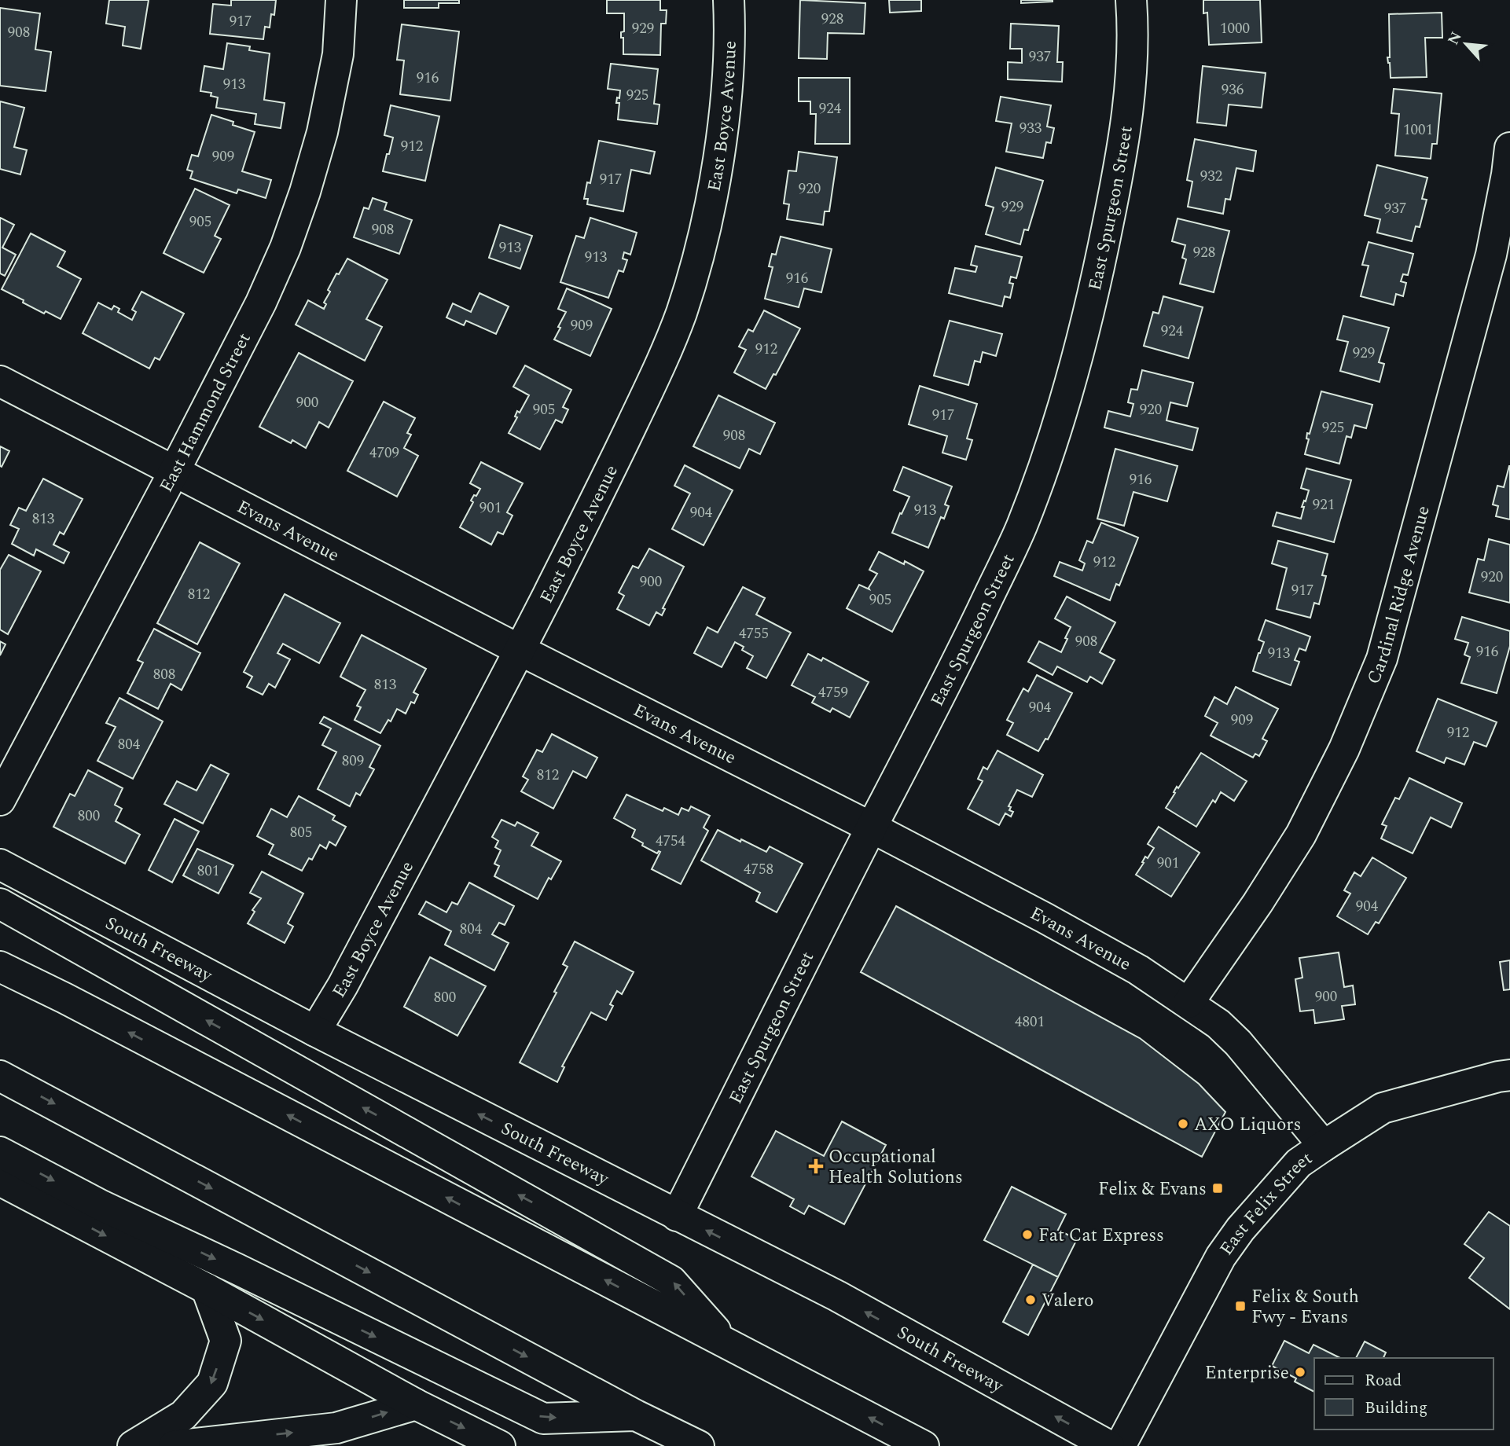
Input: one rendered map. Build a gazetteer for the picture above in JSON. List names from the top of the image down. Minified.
{"streets":{"main road":["East Boyce Avenue","East Spurgeon Street","East Hammond Street","Evans Avenue","Cardinal Ridge Avenue","South Freeway","East Felix Street"]},"crossings":[["East Boyce Avenue","Evans Avenue"],["East Boyce Avenue","South Freeway"],["East Spurgeon Street","Evans Avenue"],["East Spurgeon Street","South Freeway"],["East Hammond Street","Evans Avenue"],["Evans Avenue","Cardinal Ridge Avenue"],["Evans Avenue","East Felix Street"]],"places":{"other":["AXO Liquors","Fat Cat Express","Valero","Enterprise"],"health":["Occupational Health Solutions"],"transit":["Felix & Evans","Felix & South Fwy - Evans"]},"house_numbers":["928","917","929","1000","908","937","916","913","936","925","924","933","1001","912","909","932","917","920","929","937","905","908","913","928","913","916","909","924","912","929","900","905","920","917","925","908","4709","916","921","901","913","904","813","912","920","900","917","812","905","4755","908","916","913","808","813","4759","904","909","912","804","809","812","800","805","4754","901","4758","801","904","804","900","800","4801"],"legend":["Road","Building"],"north":"top left"}
